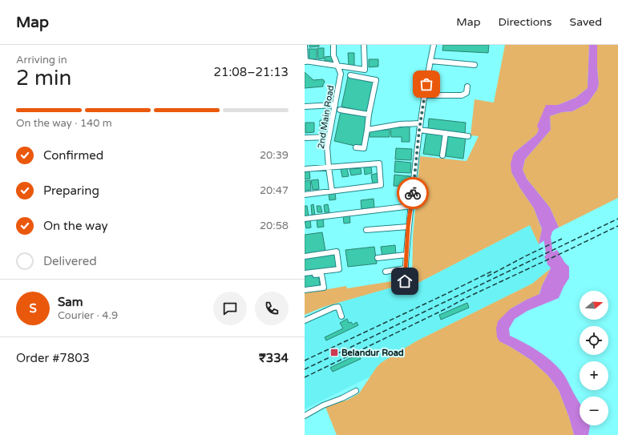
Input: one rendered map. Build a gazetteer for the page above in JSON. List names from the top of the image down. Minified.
{"streets":{"street":["2nd Main Road"]},"places":{"transit":["Belandur Road"]},"north":"right","page":{"header":"Map","nav":["Map","Directions","Saved"],"heading":["2 min","Arriving in","21:08–21:13"],"panel":["Sam","Courier · 4.9","Order #7803","₹334"],"bar":"On the way · 140 m","list":[["Confirmed","20:39"],["Preparing","20:47"],["On the way","20:58"],"Delivered"],"map_buttons":["+","−"],"round":"S"}}
